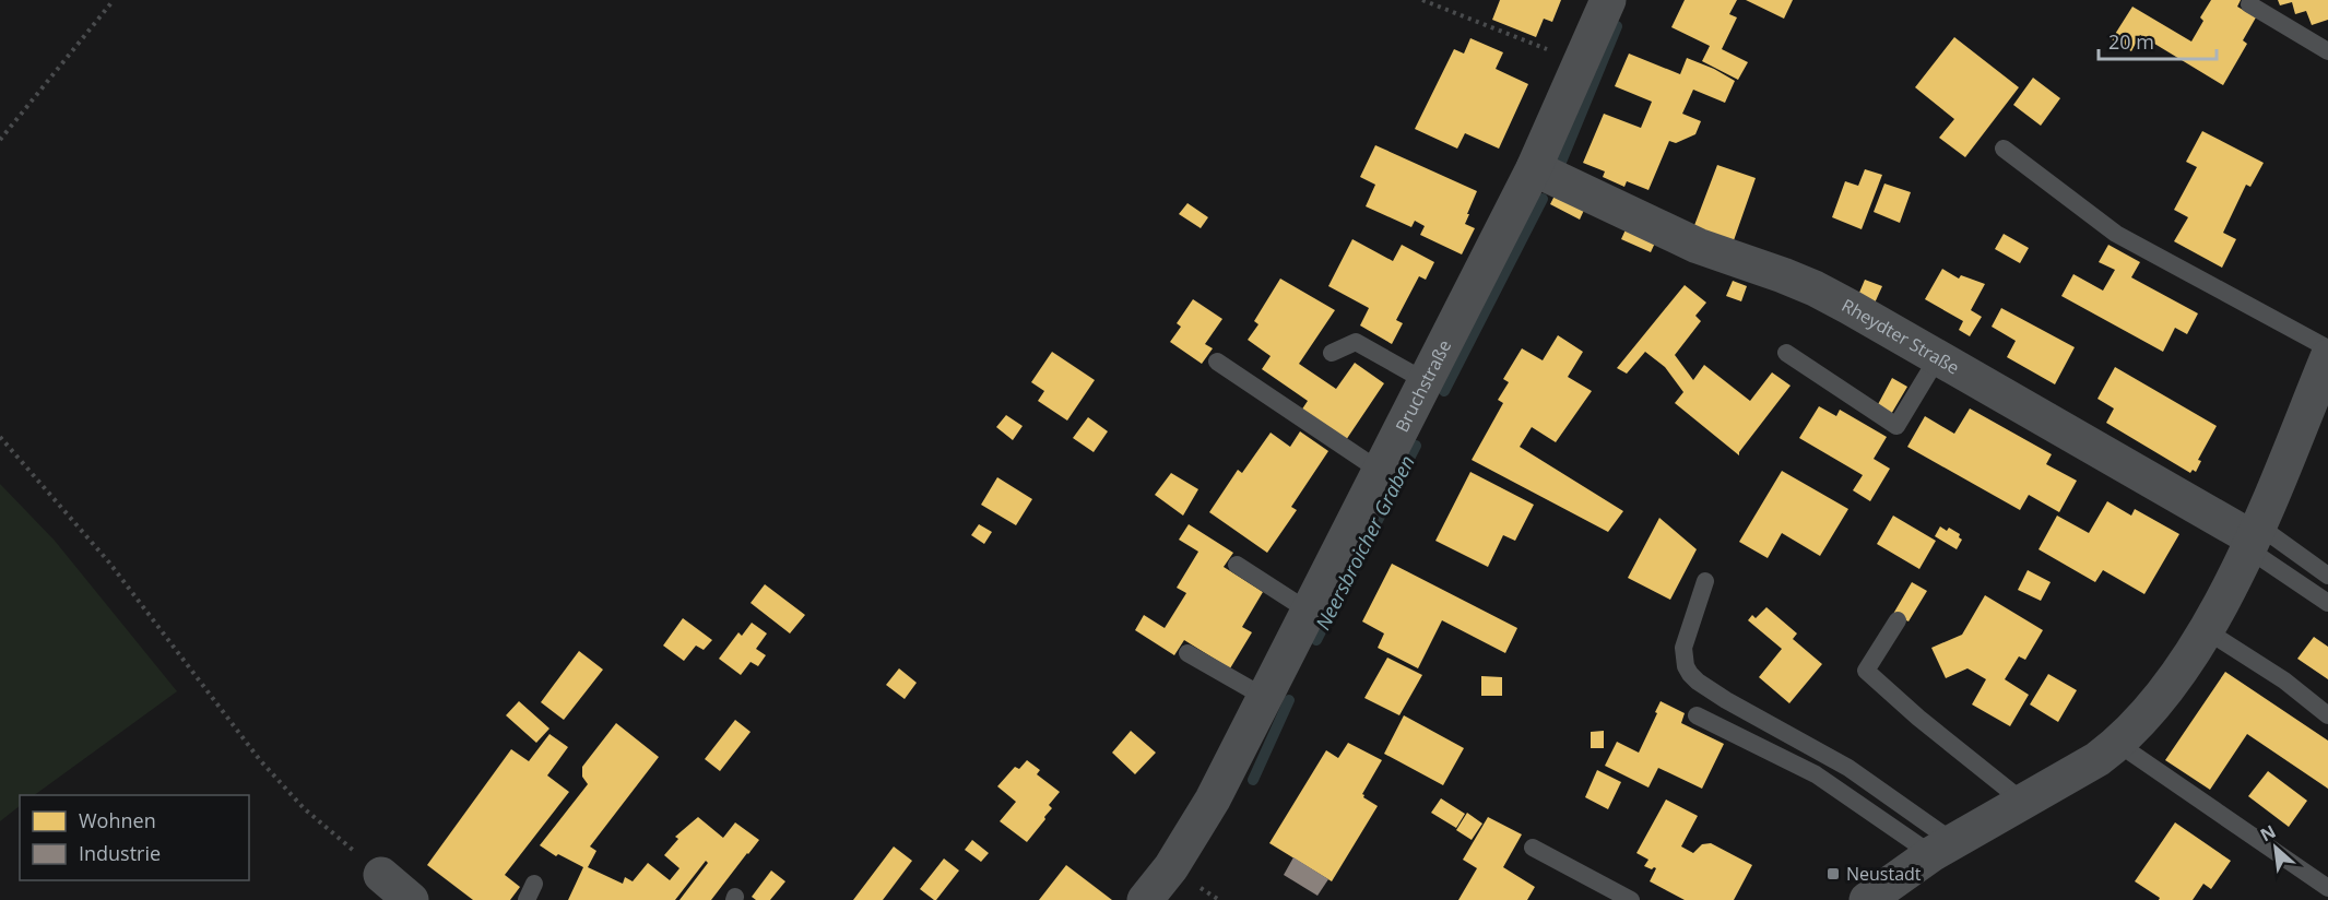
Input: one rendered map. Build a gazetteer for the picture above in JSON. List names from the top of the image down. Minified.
{"streets":{"street":["Rheydter Straße","Bruchstraße"]},"crossings":[["Rheydter Straße","Bruchstraße"]],"water":["Neersbroicher Graben"],"places":{"transit":["Neustadt"]},"legend":["Wohnen","Industrie"],"scale_bar":"20 m","north":"top left"}
